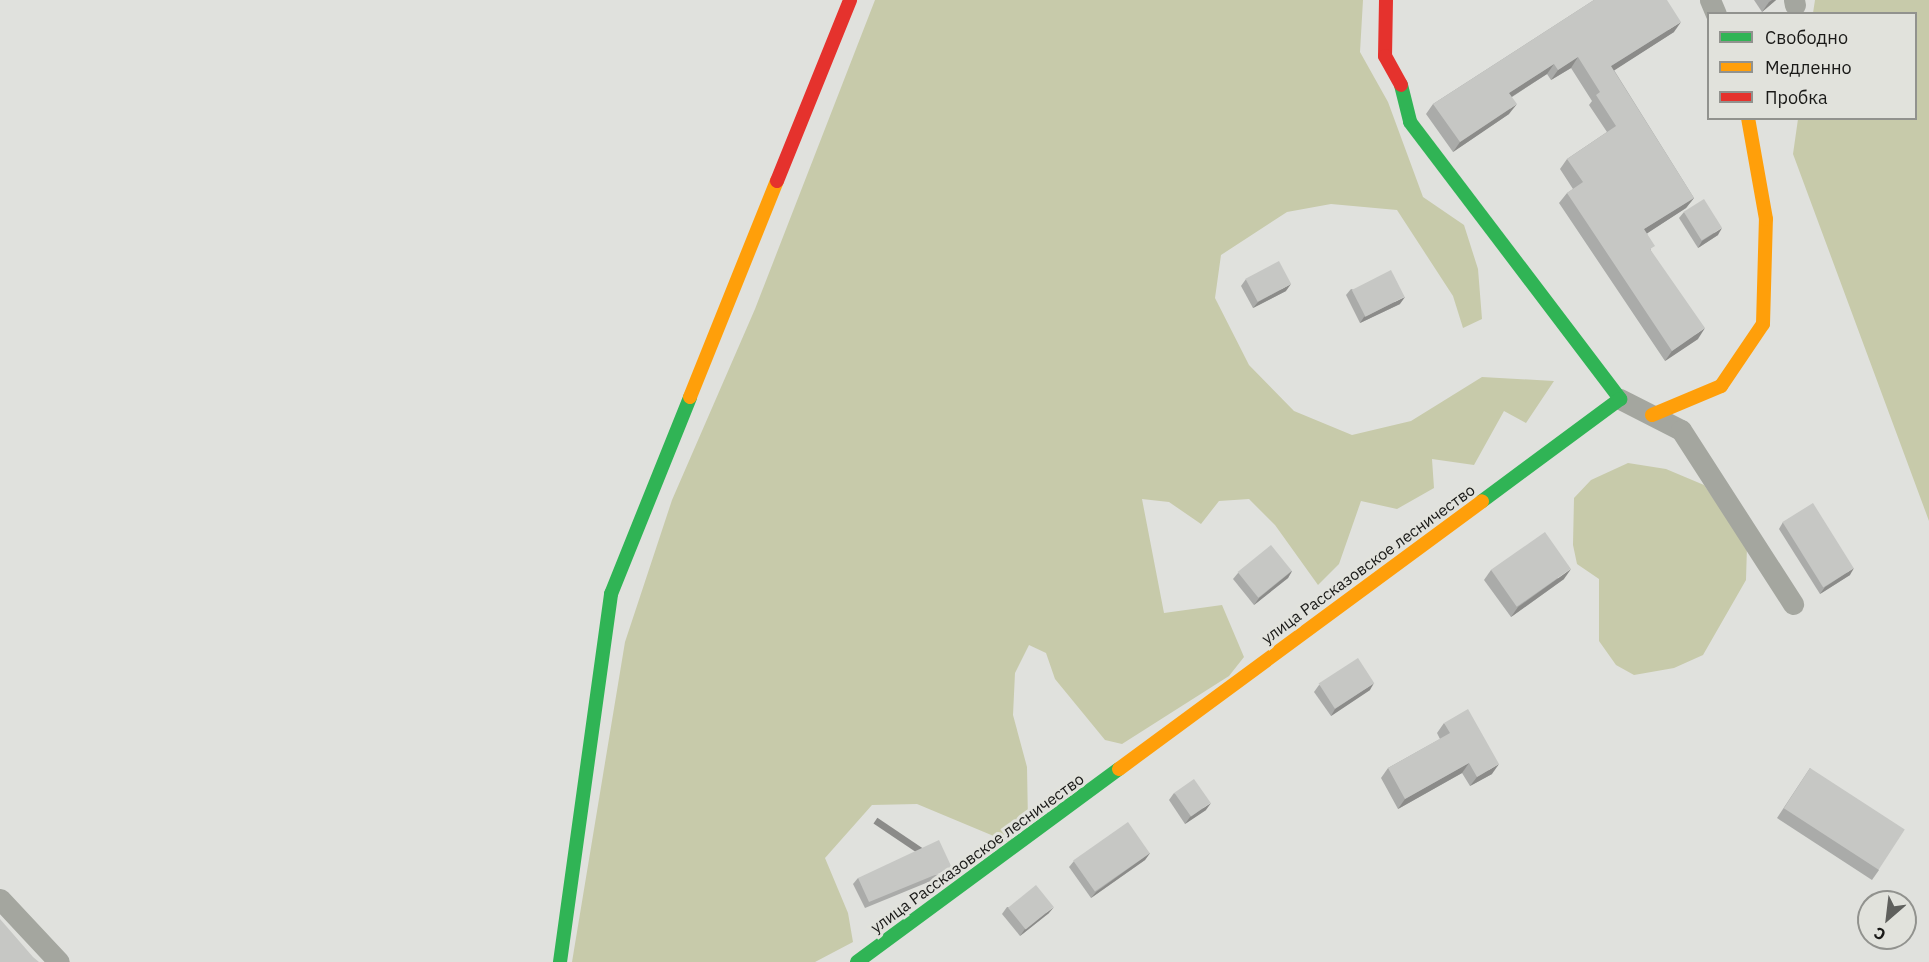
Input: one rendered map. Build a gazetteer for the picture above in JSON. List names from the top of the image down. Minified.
{"streets":{"street":["улица Рассказовское лесничество"]},"legend":["Свободно","Медленно","Пробка"],"north":"bottom left"}
